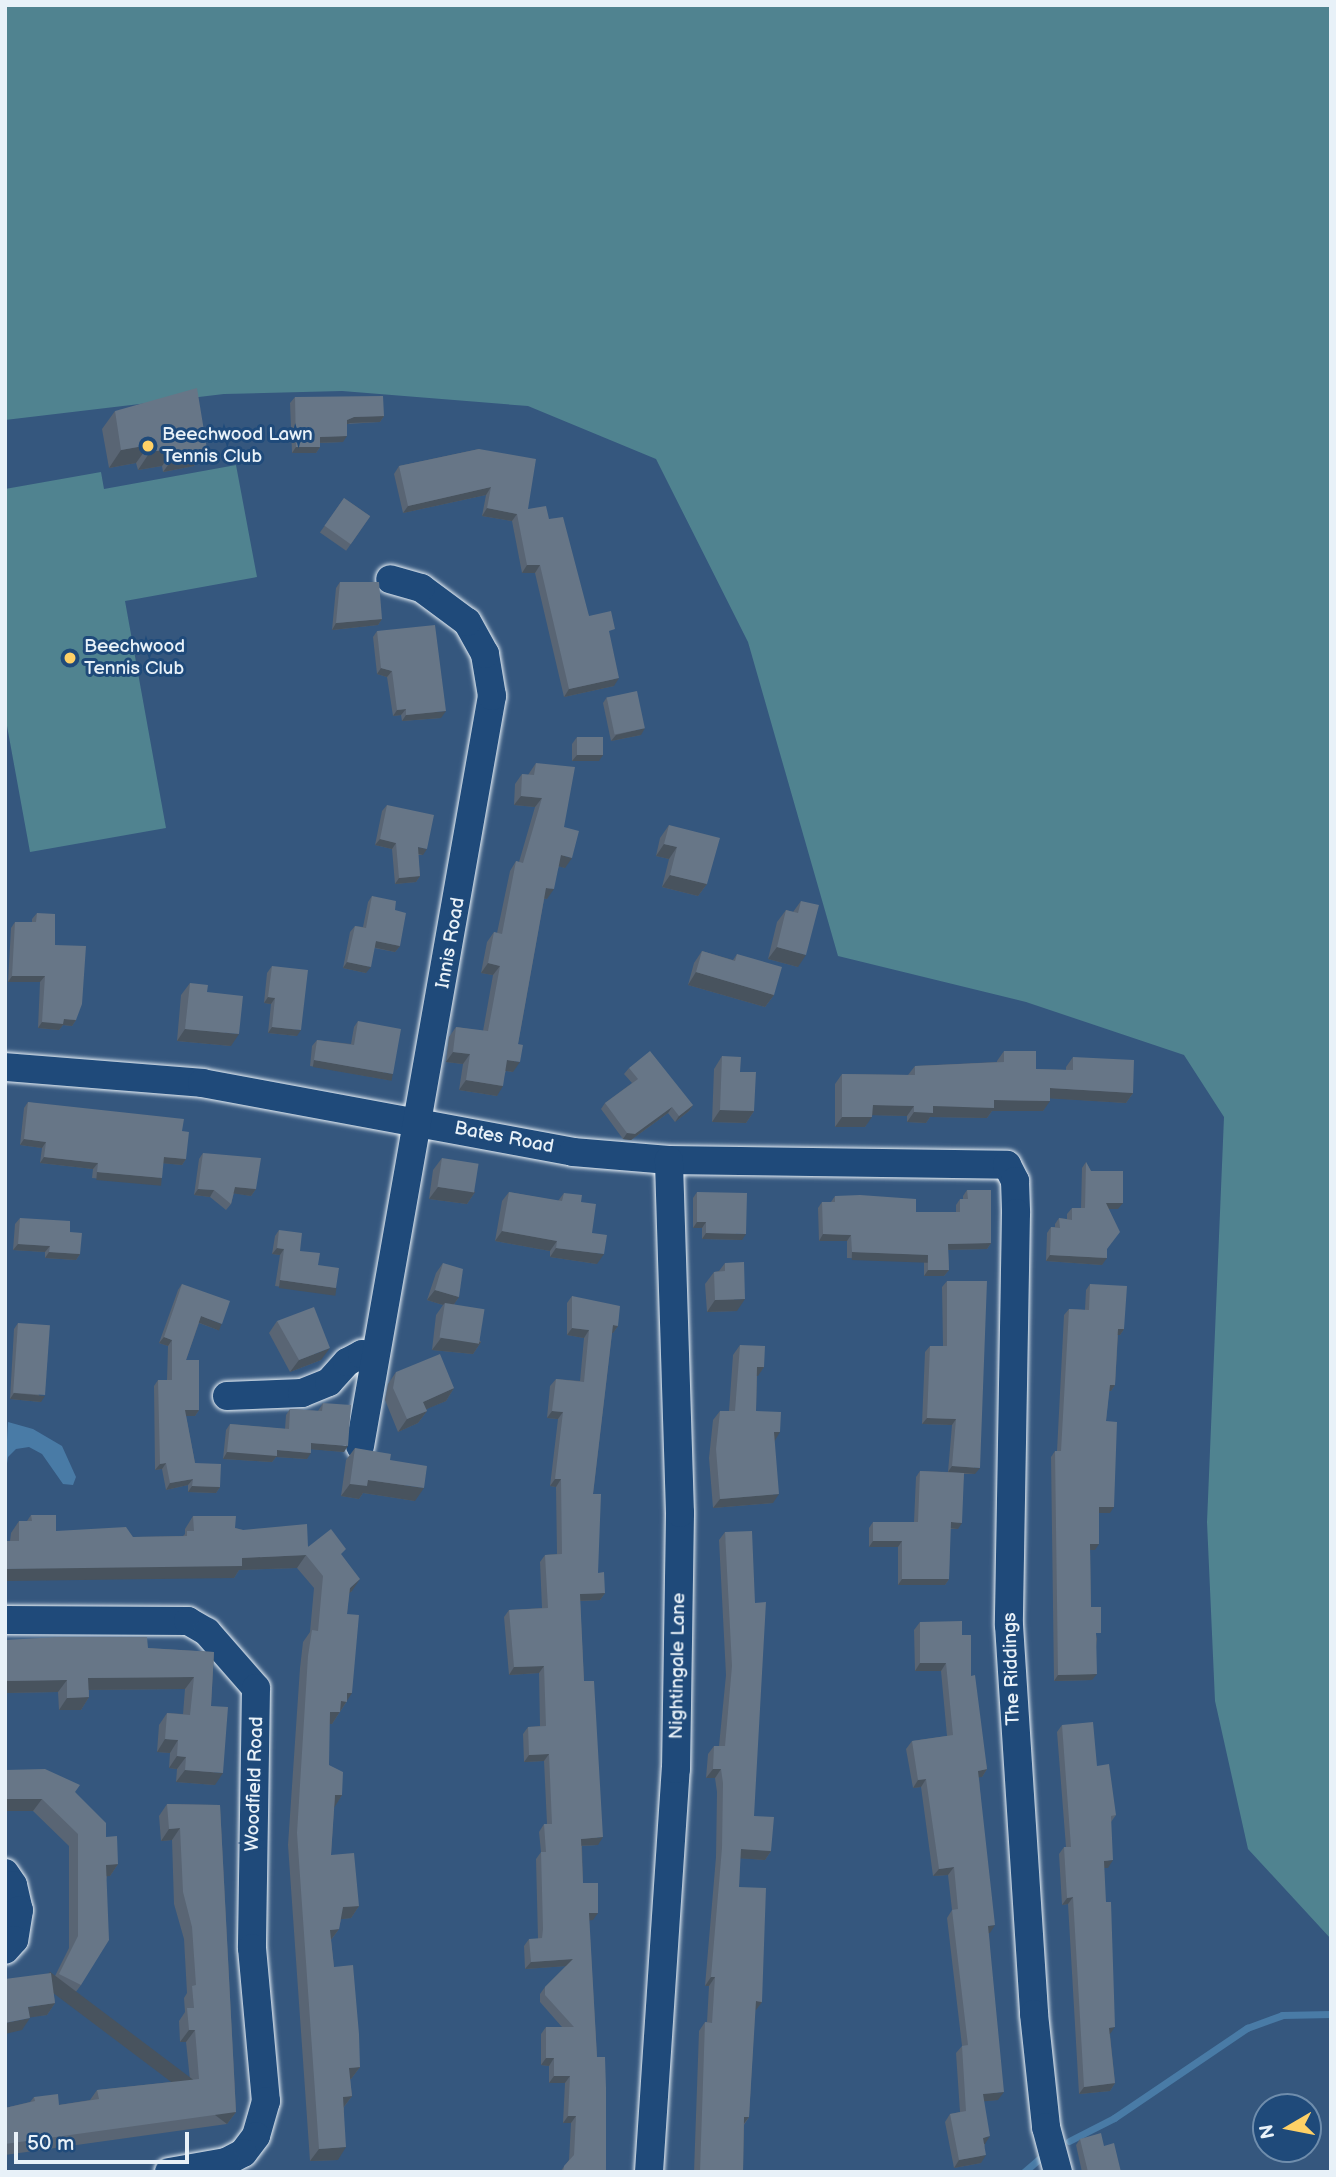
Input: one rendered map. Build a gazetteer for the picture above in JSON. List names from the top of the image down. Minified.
{"streets":{"street":["Innis Road","Bates Road","Nightingale Lane","The Riddings","Woodfield Road"]},"crossings":[["Innis Road","Bates Road"],["Bates Road","Nightingale Lane"],["Bates Road","The Riddings"]],"places":["Beechwood Lawn Tennis Club","Beechwood Tennis Club"],"scale_bar":"50 m","north":"left"}
